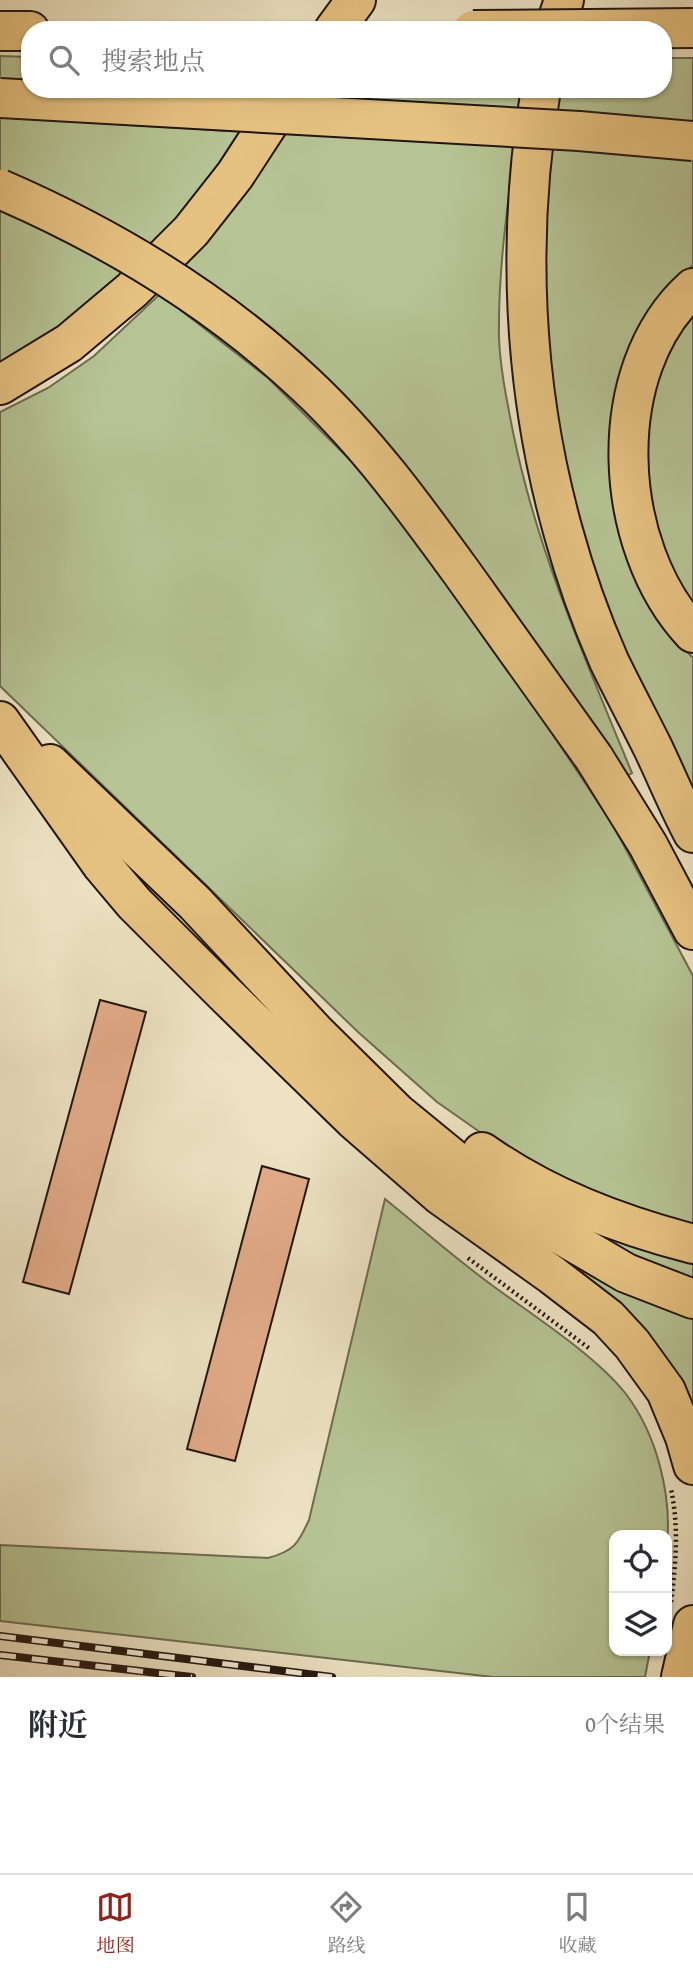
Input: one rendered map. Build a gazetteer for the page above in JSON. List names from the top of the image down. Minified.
{"page":{"search":"搜索地点","heading":["附近","0个结果"],"nav":["地图","路线","收藏"]}}
